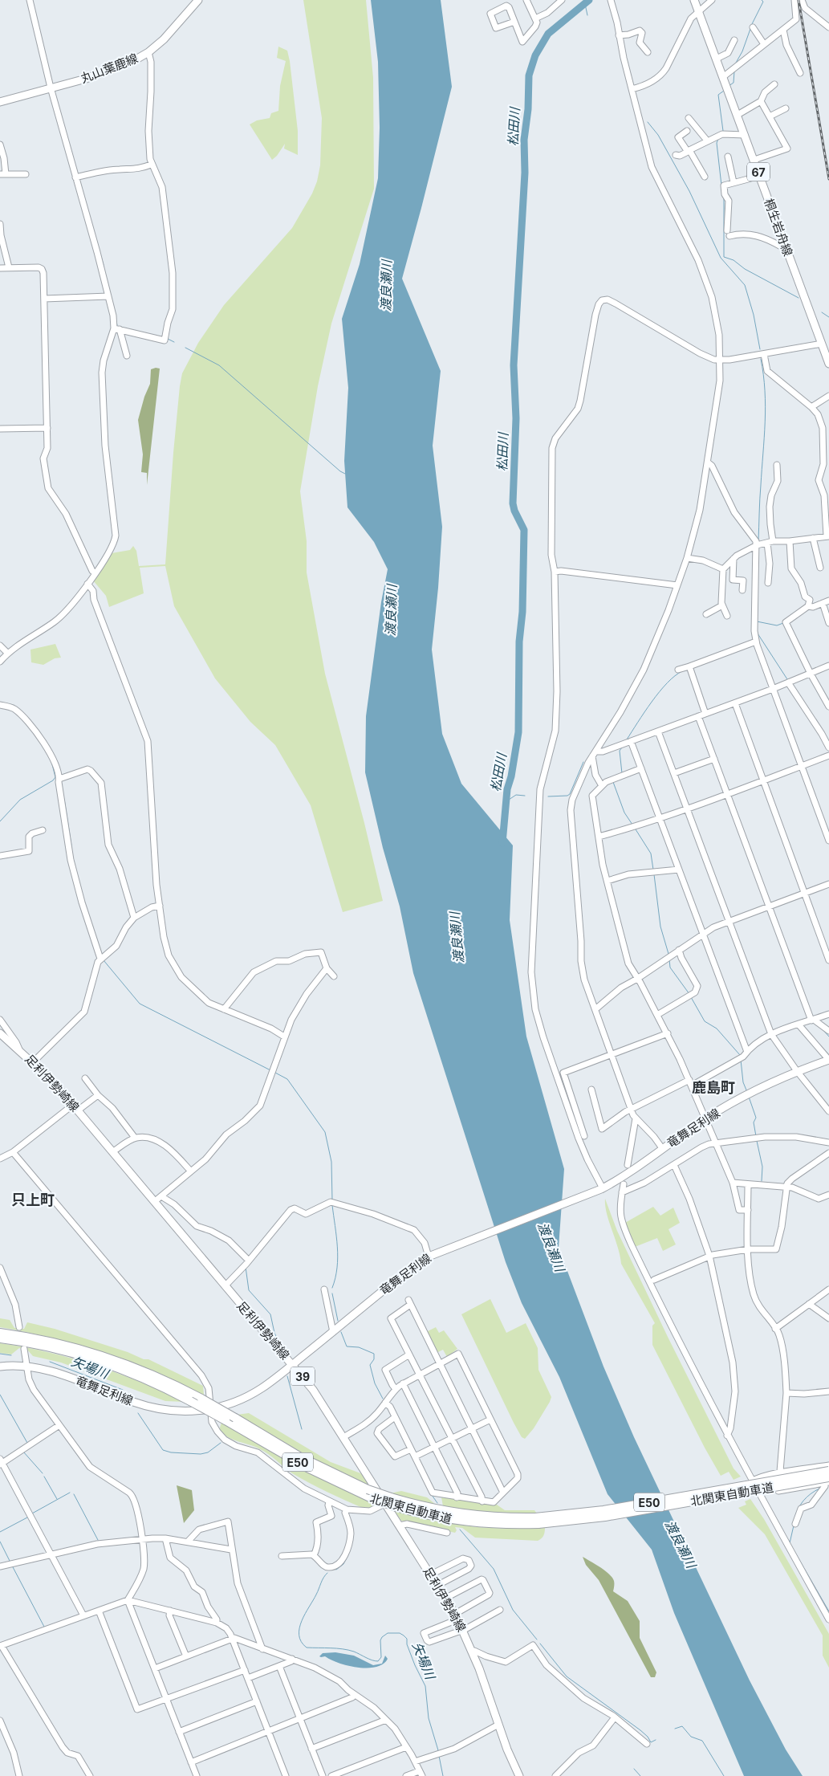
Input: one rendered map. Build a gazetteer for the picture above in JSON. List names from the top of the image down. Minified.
{"streets":{"highway":["E50","北関東自動車道"],"main road":["丸山葉鹿線","67","桐生岩舟線","足利伊勢崎線","竜舞足利線","39"]},"crossings":[["足利伊勢崎線","竜舞足利線"],["足利伊勢崎線","北関東自動車道"]],"districts":["鹿島町","只上町"],"water":["松田川","渡良瀬川","矢場川"]}
